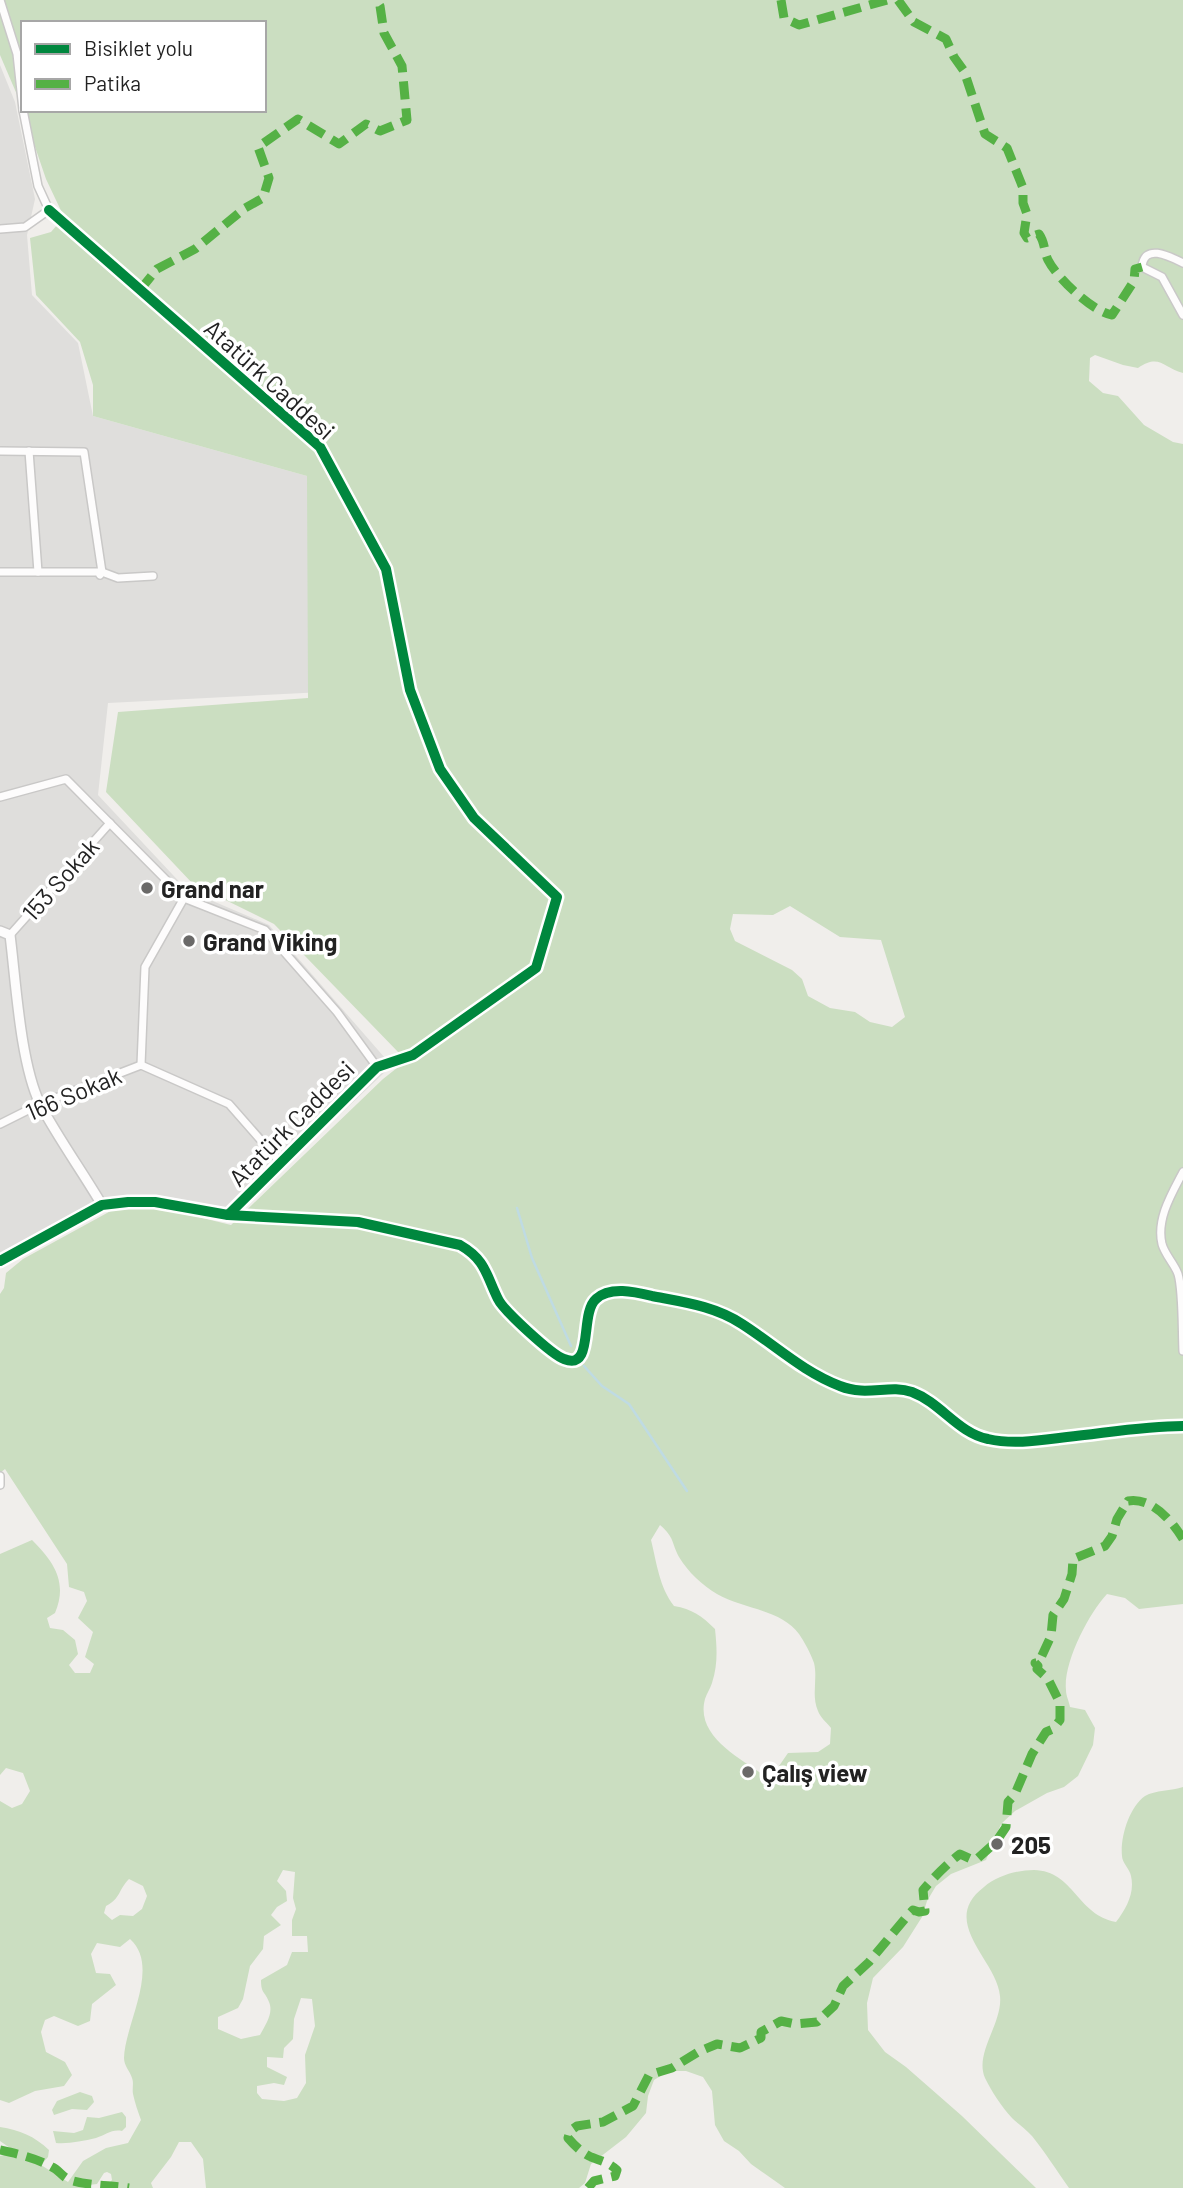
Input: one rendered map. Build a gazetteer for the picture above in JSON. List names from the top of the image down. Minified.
{"streets":{"street":["Atatürk Caddesi","153 Sokak","166 Sokak"]},"crossings":[["Atatürk Caddesi","166 Sokak"]],"places":["Grand nar","Grand Viking","Çalış view","205"],"legend":["Bisiklet yolu","Patika"]}
